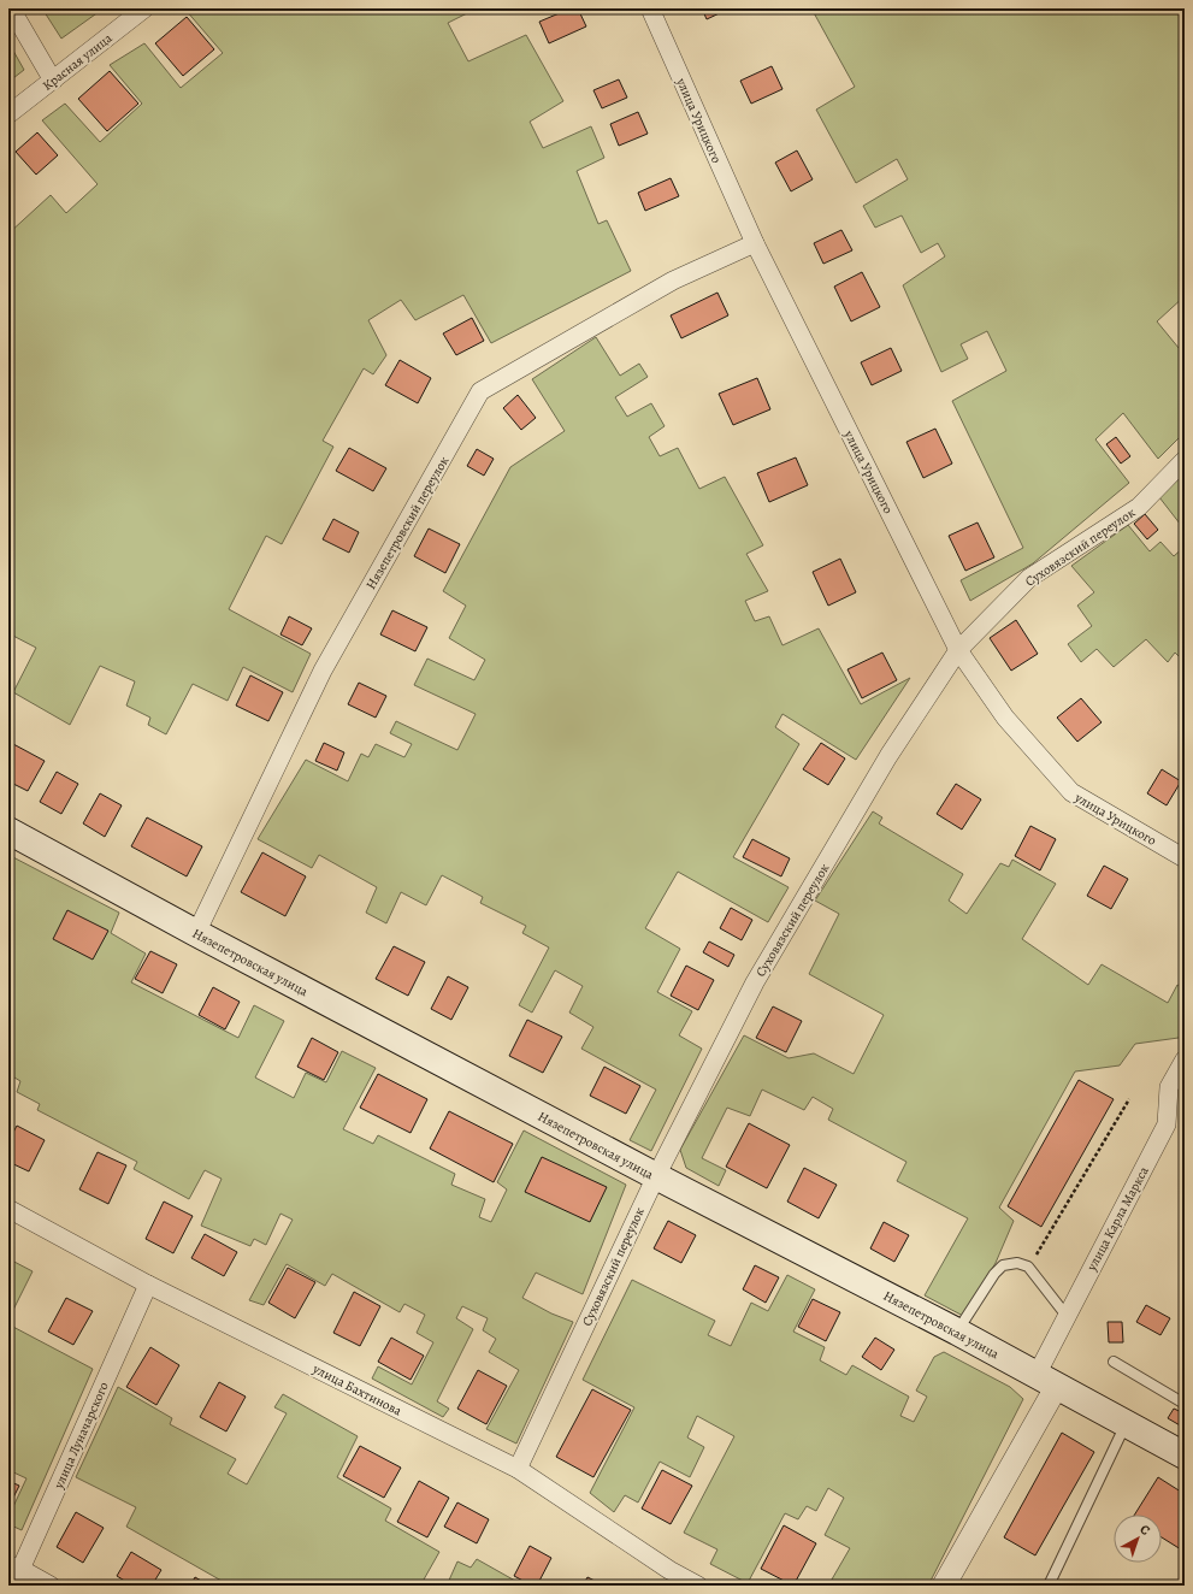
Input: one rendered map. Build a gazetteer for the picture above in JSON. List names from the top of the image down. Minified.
{"streets":{"main road":["Нязепетровская улица"],"street":["Красная улица","улица Урицкого","Нязепетровский переулок","Суховязский переулок","улица Карла Маркса","улица Бахтинова","улица Луначарского"]},"crossings":[["улица Урицкого","Нязепетровский переулок"],["улица Урицкого","Суховязский переулок"],["Нязепетровский переулок","Нязепетровская улица"],["Суховязский переулок","Нязепетровская улица"],["Суховязский переулок","улица Бахтинова"],["Нязепетровская улица","улица Карла Маркса"],["улица Бахтинова","улица Луначарского"]],"north":"top right"}
